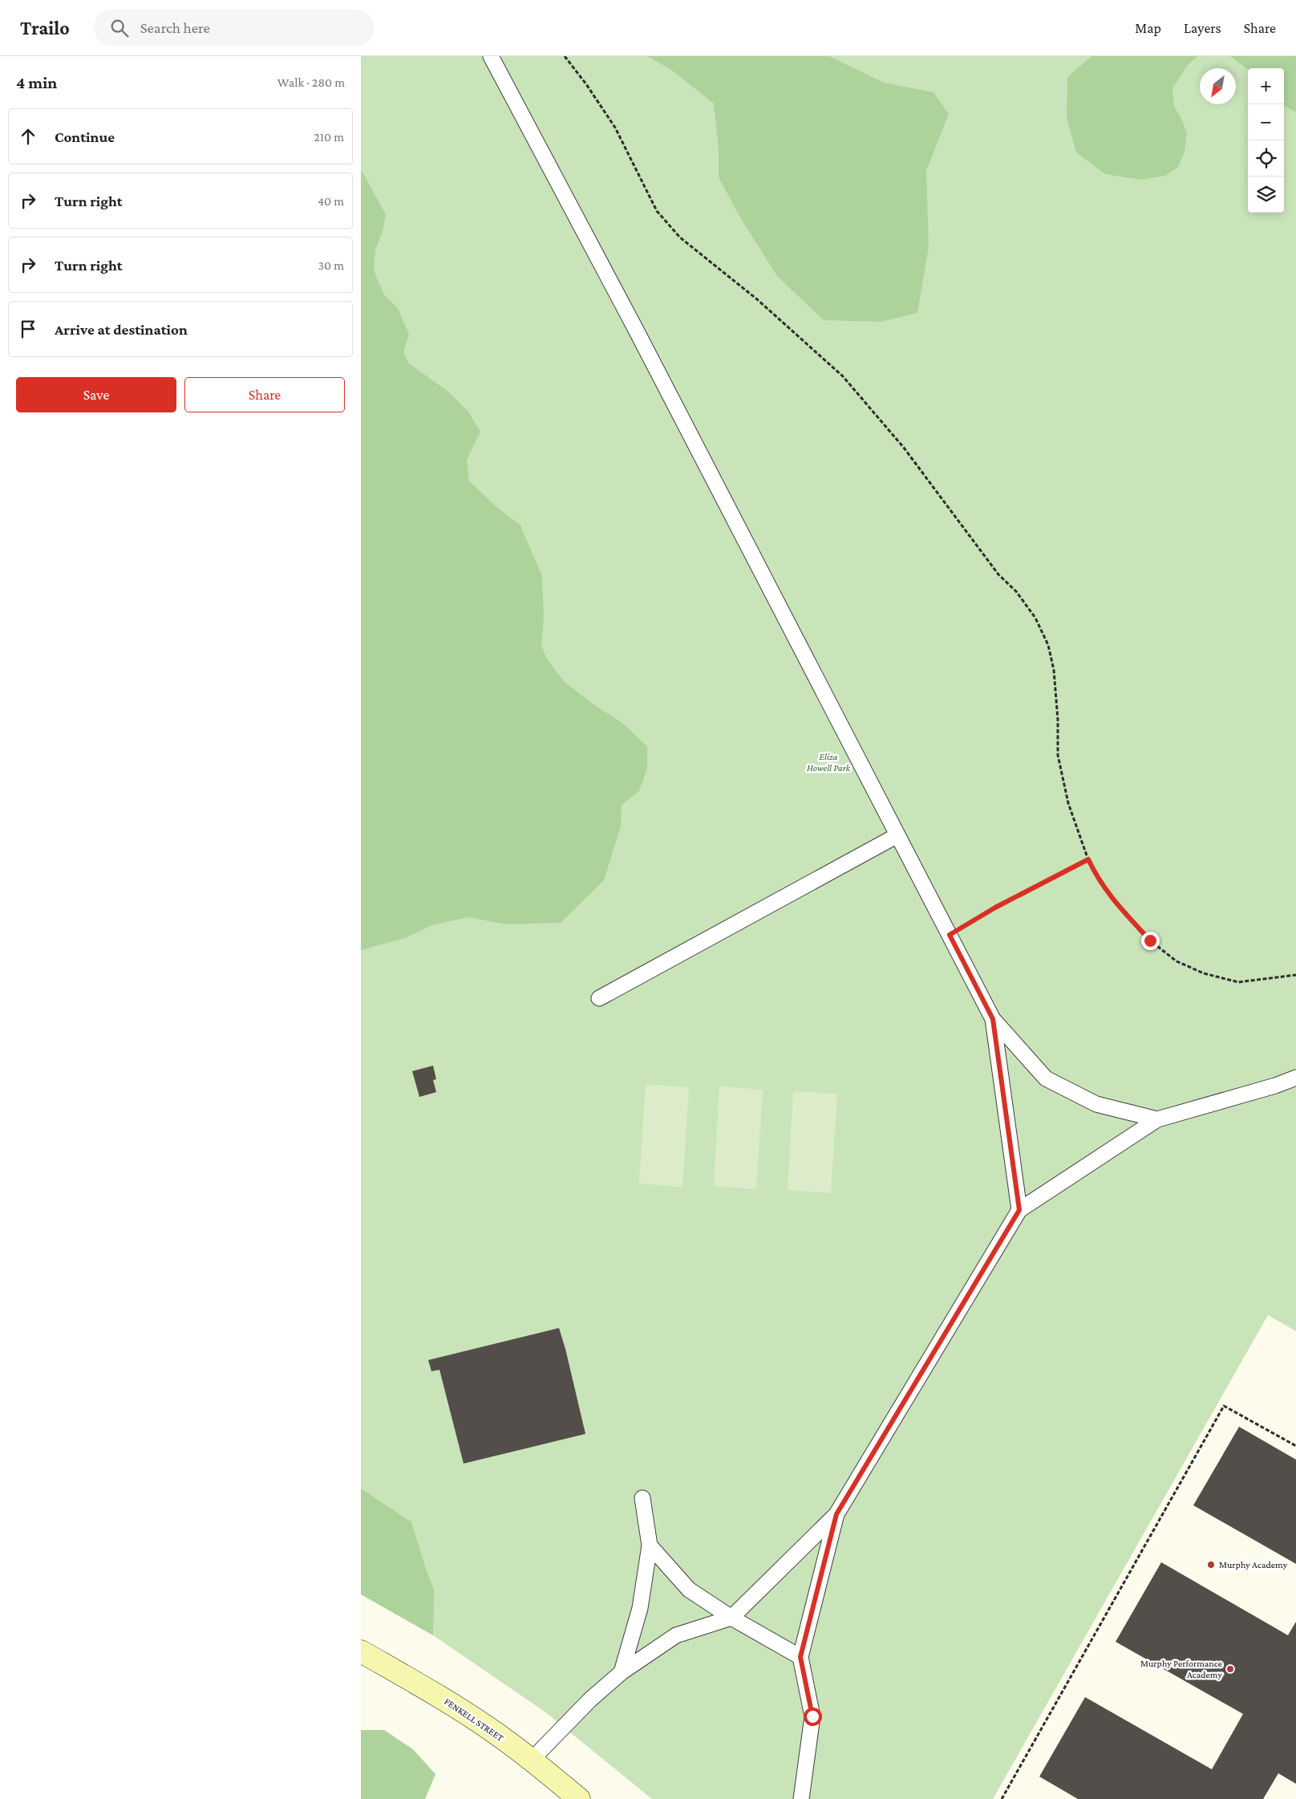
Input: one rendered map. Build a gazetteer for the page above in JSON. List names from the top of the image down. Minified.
{"streets":{"main road":["FENKELL STREET"]},"parks":["Eliza Howell Park"],"places":["Murphy Academy","Murphy Performance Academy"],"north":"bottom left","page":{"header":"Trailo","search":"Search here","nav":["Map","Layers","Share"],"heading":["4 min","Walk · 280 m"],"map_buttons":["+","−"],"list":[["Continue","210 m"],["Turn right","40 m"],["Turn right","30 m"],"Arrive at destination"],"buttons":["Save","Share"]}}
